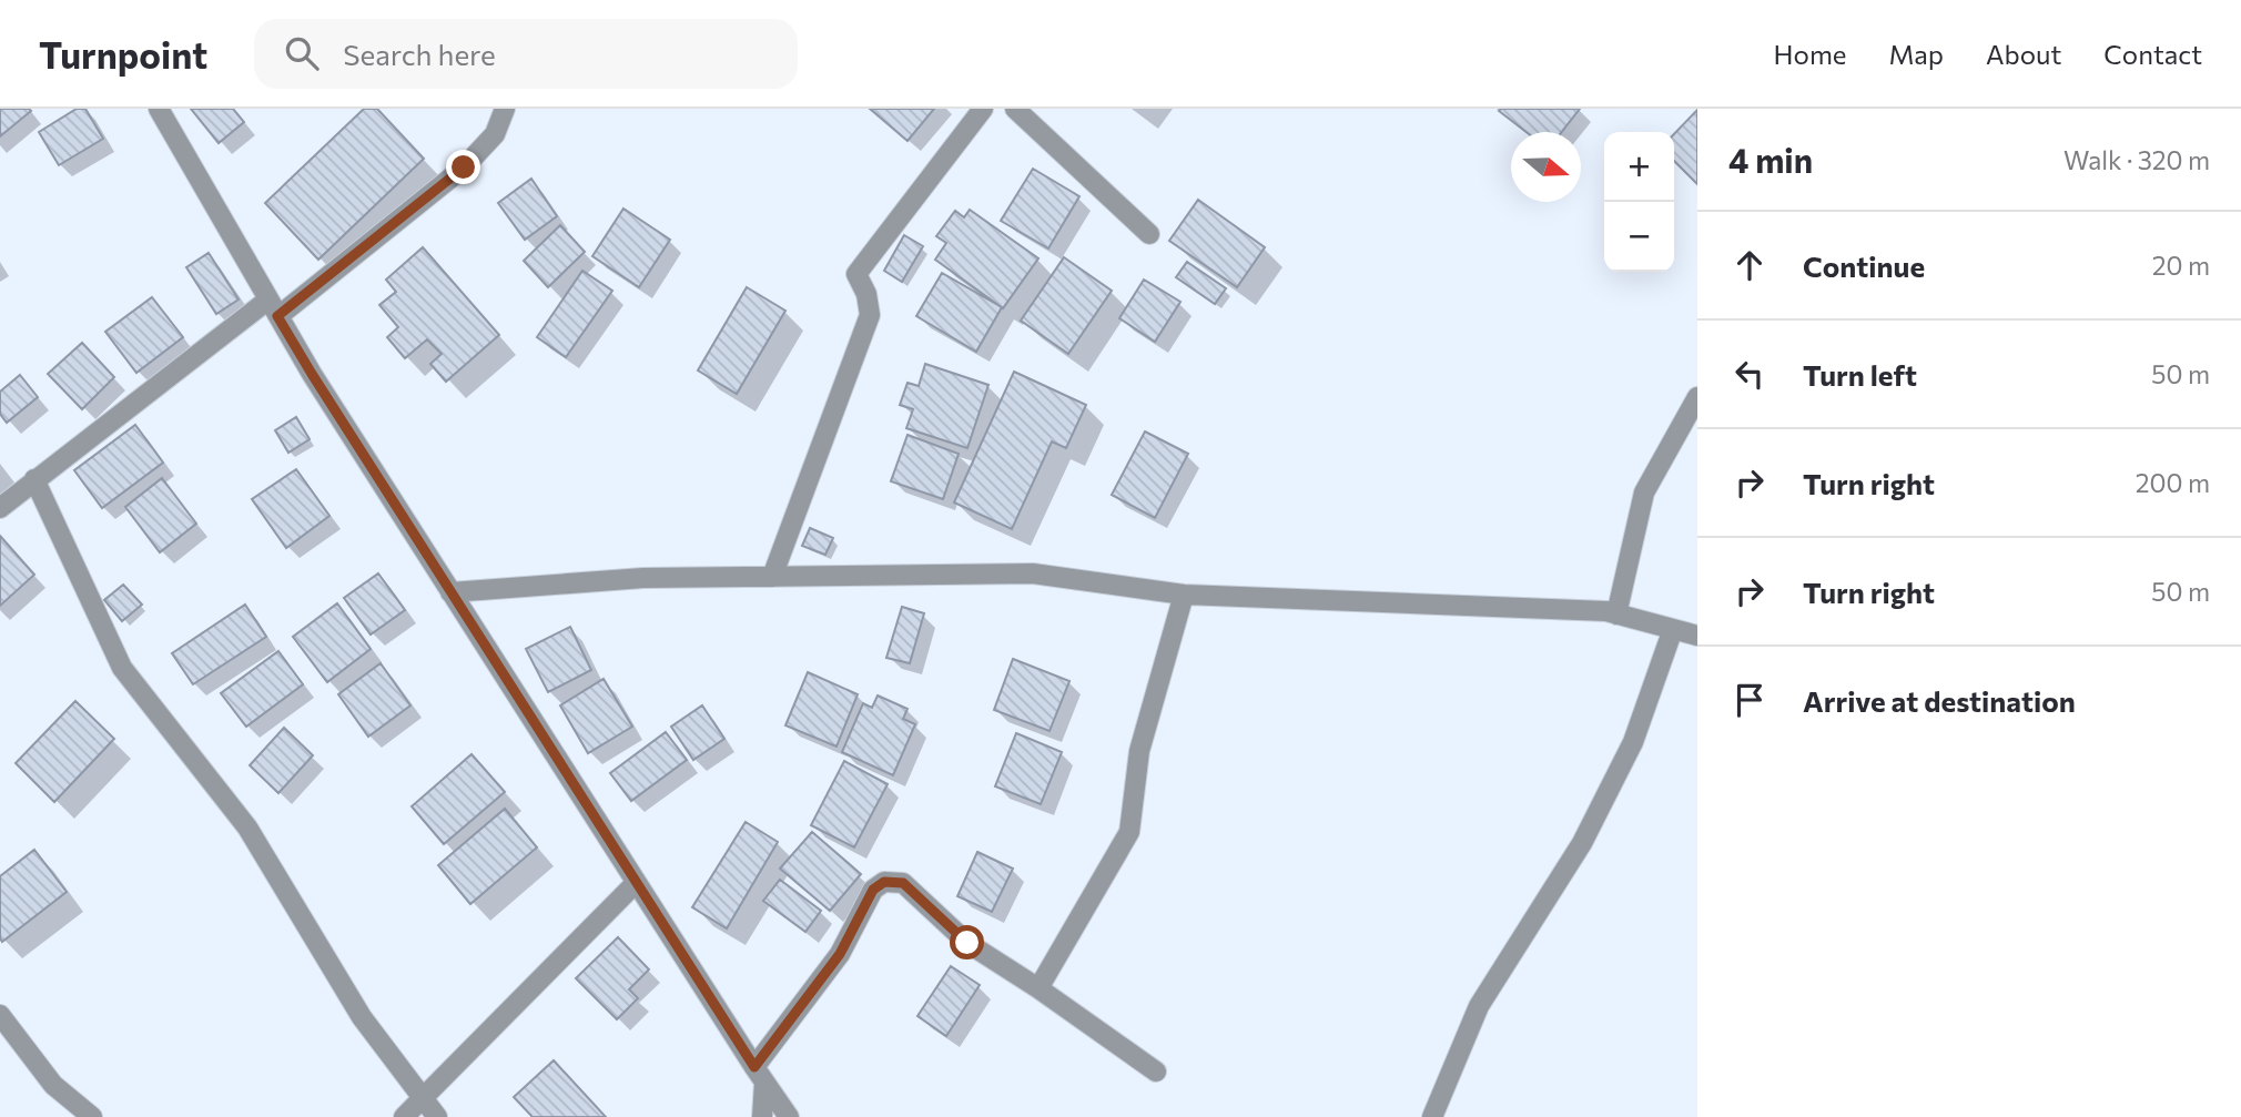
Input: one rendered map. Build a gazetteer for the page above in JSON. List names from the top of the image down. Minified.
{"north":"right","page":{"header":"Turnpoint","search":"Search here","nav":["Home","Map","About","Contact"],"heading":["4 min","Walk · 320 m"],"map_buttons":["+","−"],"list":[["Continue","20 m"],["Turn left","50 m"],["Turn right","200 m"],["Turn right","50 m"],"Arrive at destination"]}}
